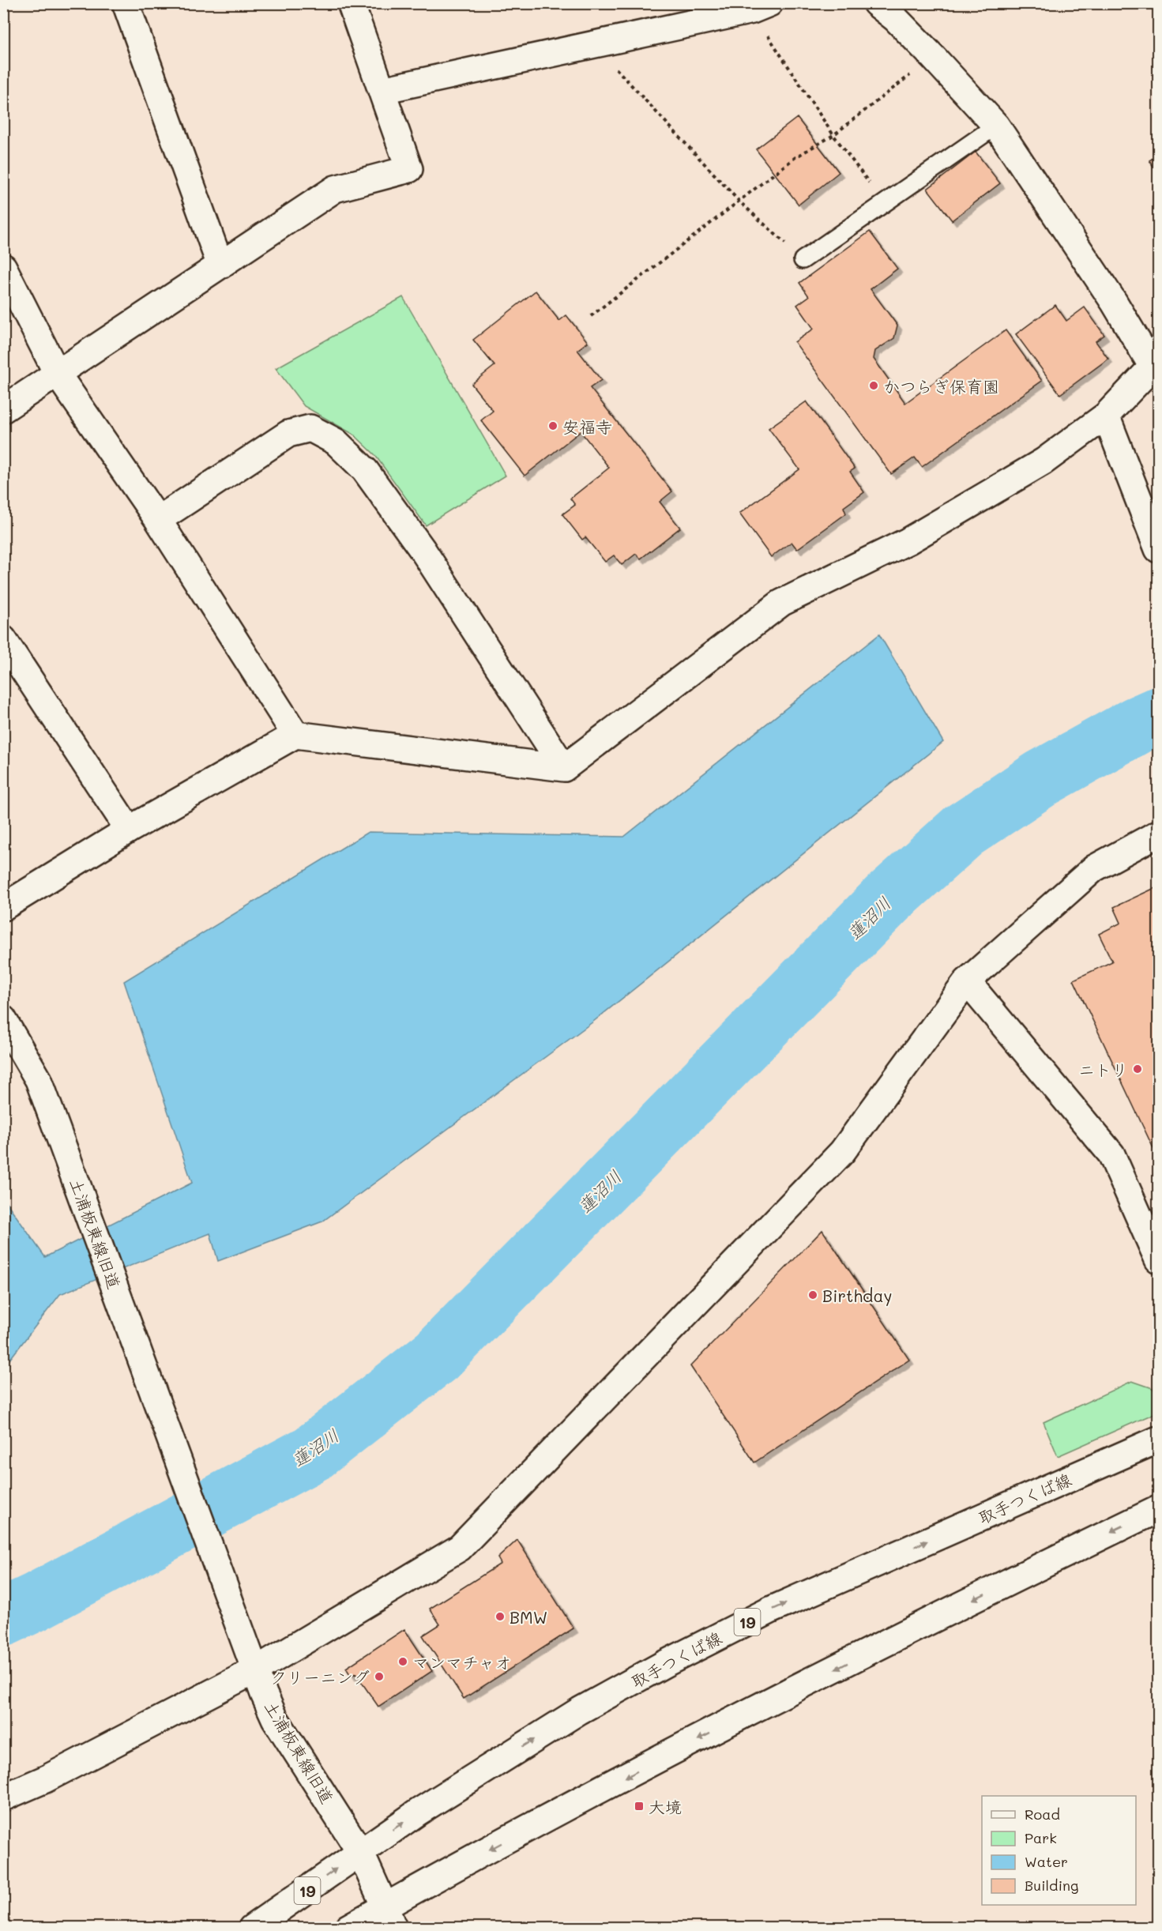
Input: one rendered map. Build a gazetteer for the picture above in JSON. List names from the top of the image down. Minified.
{"streets":{"street":["土浦板東線旧道","取手つくば線","19"]},"crossings":[["土浦板東線旧道","取手つくば線"]],"water":["蓮沼川"],"places":{"other":["かつらぎ保育園","安福寺","ニトリ","Birthday","BMW","マンマチャオ","クリーニング"],"transit":["大境"]},"legend":["Road","Park","Water","Building"]}
